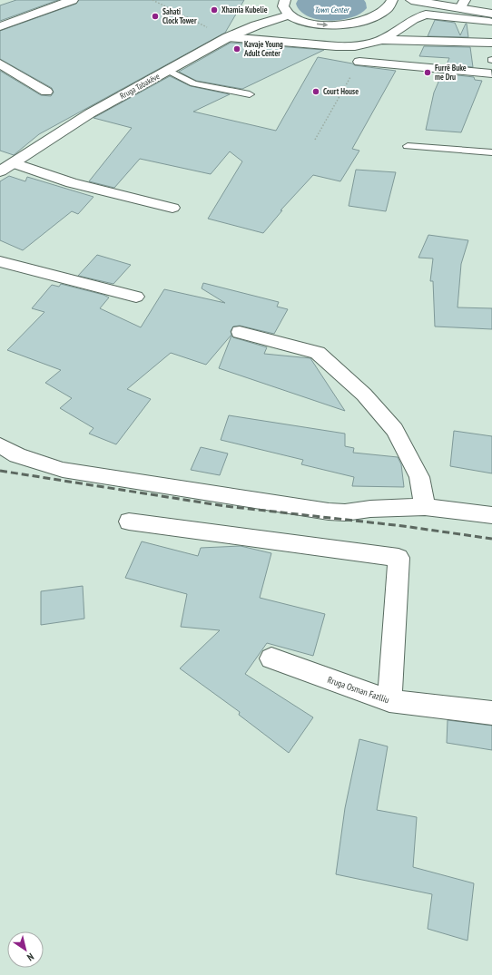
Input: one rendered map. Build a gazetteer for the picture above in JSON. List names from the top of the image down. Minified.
{"streets":{"street":["Rruga Tabakëve","Rruga Osman Fazlliu"]},"water":["Town Center"],"places":["Xhamia Kubelie","Sahati Clock Tower","Kavaje Young Adult Center","Furrë Buke me Dru","Court House"],"north":"bottom right"}
